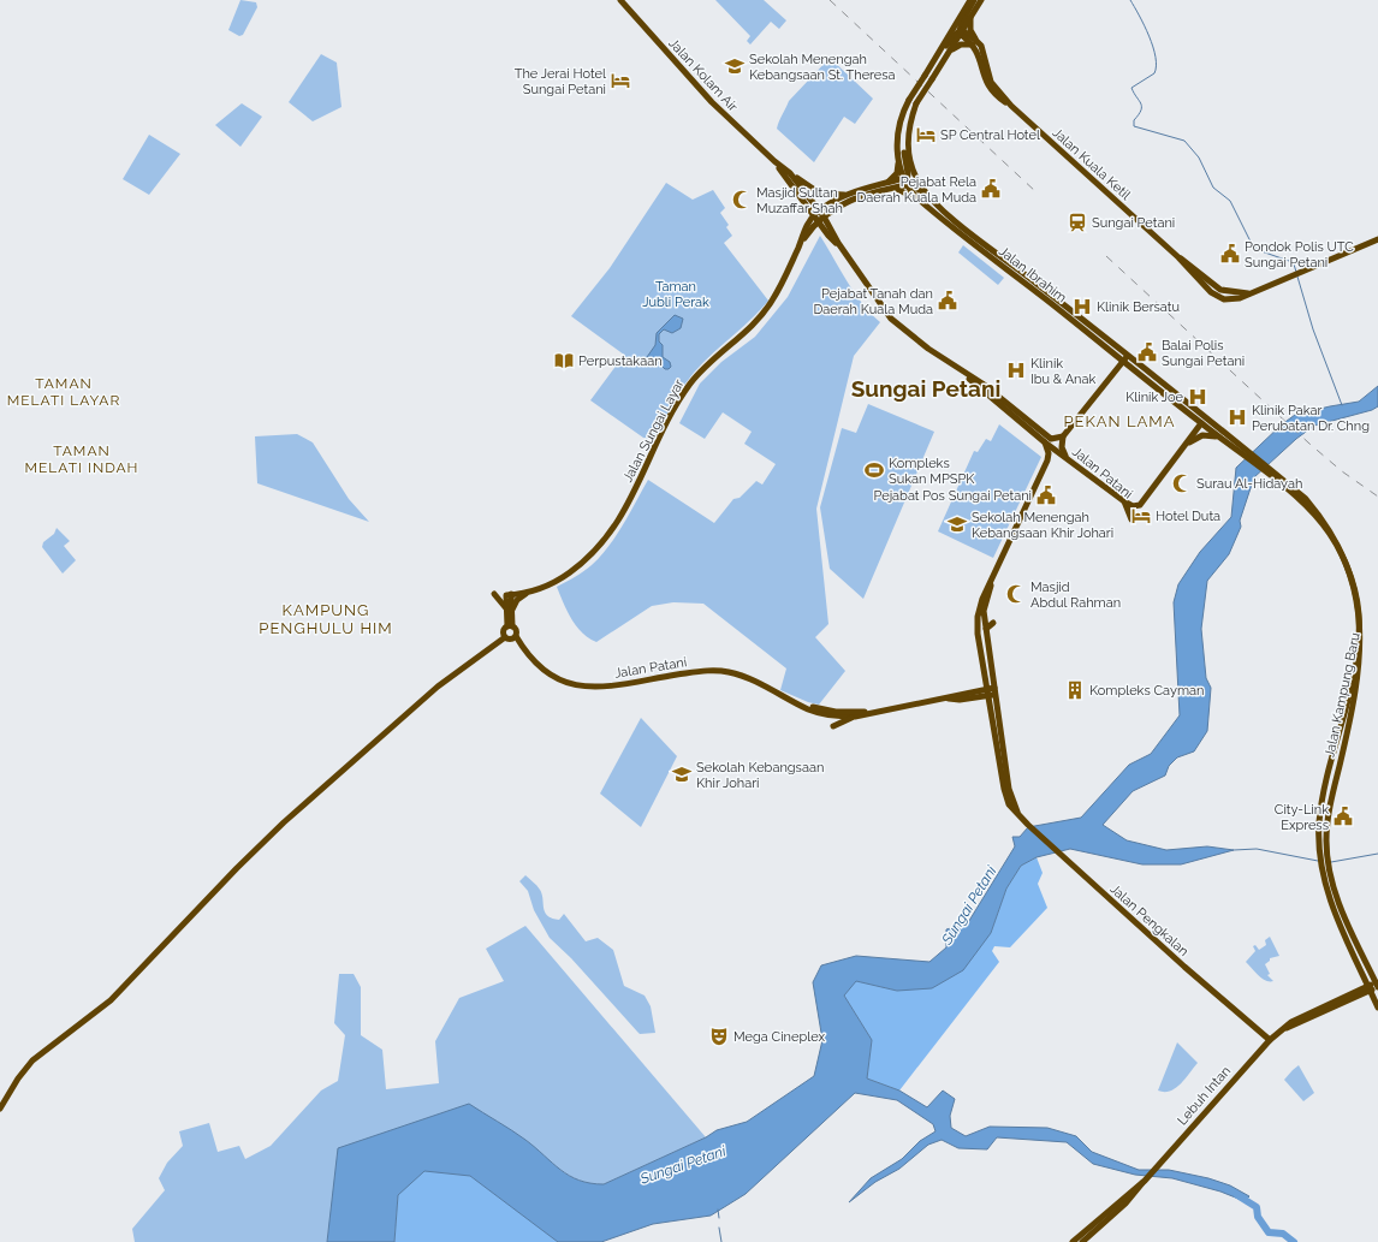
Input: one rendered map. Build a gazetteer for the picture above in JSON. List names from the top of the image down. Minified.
{"streets":{"main road":["Jalan Kolam Air","Jalan Kuala Ketil","Jalan Ibrahim","Jalan Sungai Layar","Jalan Patani","Jalan Kampung Baru","Jalan Pengkalan","Lebuh Intan"]},"crossings":[["Jalan Kolam Air","Jalan Sungai Layar"],["Jalan Kolam Air","Jalan Patani"],["Jalan Ibrahim","Jalan Sungai Layar"],["Jalan Ibrahim","Jalan Kampung Baru"],["Jalan Sungai Layar","Jalan Patani"],["Jalan Patani","Jalan Pengkalan"],["Jalan Kampung Baru","Lebuh Intan"],["Jalan Pengkalan","Lebuh Intan"]],"districts":["TAMAN MELATI LAYAR","Sungai Petani","PEKAN LAMA","TAMAN MELATI INDAH","KAMPUNG PENGHULU HIM"],"water":["Sungai Petani"],"parks":["Taman Jubli Perak"],"places":{"school or university":["Sekolah Menengah Kebangsaan St. Theresa","Sekolah Menengah Kebangsaan Khir Johari","Sekolah Kebangsaan Khir Johari"],"hotel":["The Jerai Hotel Sungai Petani","SP Central Hotel","Hotel Duta"],"public building":["Pejabat Rela Daerah Kuala Muda","Pondok Polis UTC Sungai Petani","Pejabat Tanah dan Daerah Kuala Muda","Balai Polis Sungai Petani","Pejabat Pos Sungai Petani","City-Link Express"],"mosque":["Masjid Sultan Muzaffar Shah","Surau Al-Hidayah","Masjid Abdul Rahman"],"station":["Sungai Petani"],"hospital":["Klinik Bersatu","Klinik Ibu & Anak","Klinik Joe","Klinik Pakar Perubatan Dr. Chng"],"library":["Perpustakaan"],"sports":["Kompleks Sukan MPSPK"],"building":["Kompleks Cayman"],"theatre":["Mega Cineplex"]}}
